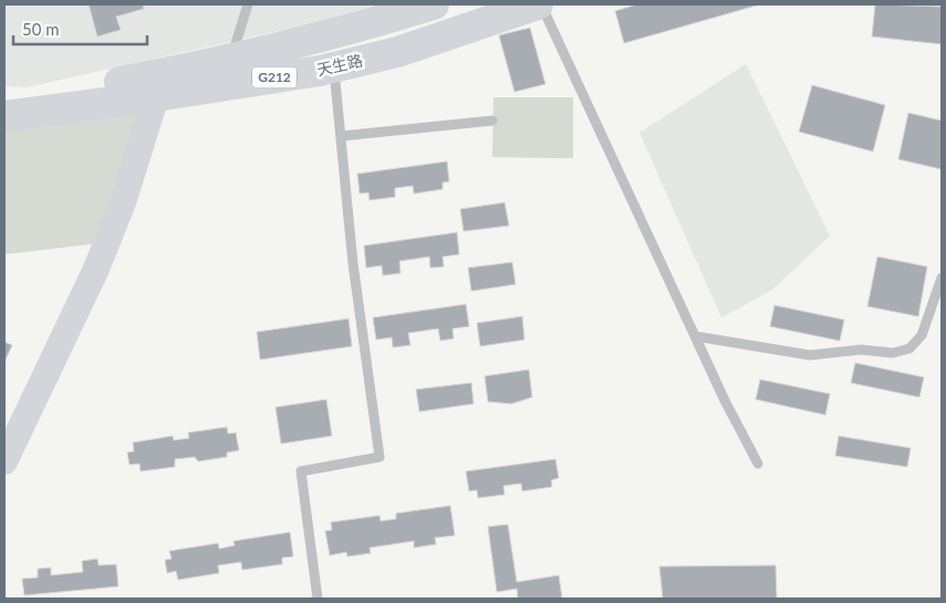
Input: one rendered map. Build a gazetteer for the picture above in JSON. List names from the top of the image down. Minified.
{"streets":{"highway":["天生路","G212"]},"scale_bar":"50 m"}
